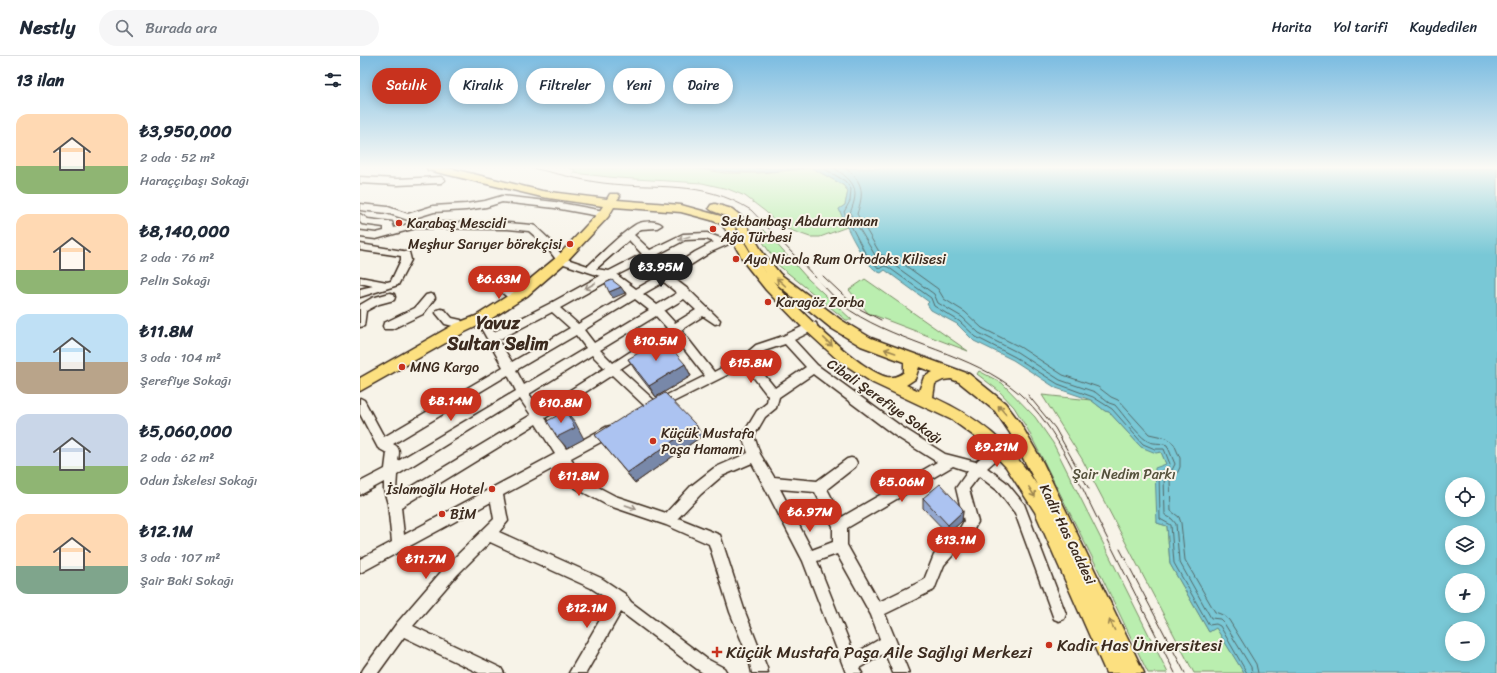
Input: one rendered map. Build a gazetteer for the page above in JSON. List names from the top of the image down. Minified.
{"streets":{"main road":["Kadir Has Caddesi"],"street":["Cibali Şerefiye Sokağı"]},"districts":["Yavuz Sultan Selim"],"parks":["Şair Nedim Parkı"],"places":{"other":["Karabaş Mescidi","Sekbanbaşı Abdurrahman Ağa Türbesi","Meşhur Sarıyer börekçisi","Aya Nicola Rum Ortodoks Kilisesi","Karagöz Zorba","MNG Kargo","Küçük Mustafa Paşa Hamamı","İslamoğlu Hotel","BİM","Kadir Has Üniversitesi"],"health":["Küçük Mustafa Paşa Aile Sağlıgi Merkezi"]},"page":{"header":"Nestly","search":"Burada ara","nav":["Harita","Yol tarifi","Kaydedilen"],"heading":"13 ilan","chip":["Satılık","Kiralık","Filtreler","Yeni","Daire"],"list":[{"name":"₺3,950,000","note":"2 oda · 52 m² · Haraççıbaşı Sokağı"},{"name":"₺8,140,000","note":"2 oda · 76 m² · Pelin Sokağı"},{"name":"₺11.8M","note":"3 oda · 104 m² · Şerefiye Sokağı"},{"name":"₺5,060,000","note":"2 oda · 62 m² · Odun İskelesi Sokağı"},{"name":"₺12.1M","note":"3 oda · 107 m² · Şair Baki Sokağı"}],"price":["₺3.95M","₺6.63M","₺10.5M","₺15.8M","₺8.14M","₺10.8M","₺9.21M","₺11.8M","₺5.06M","₺6.97M","₺13.1M","₺11.7M","₺12.1M"],"map_buttons":["+","−"]}}
